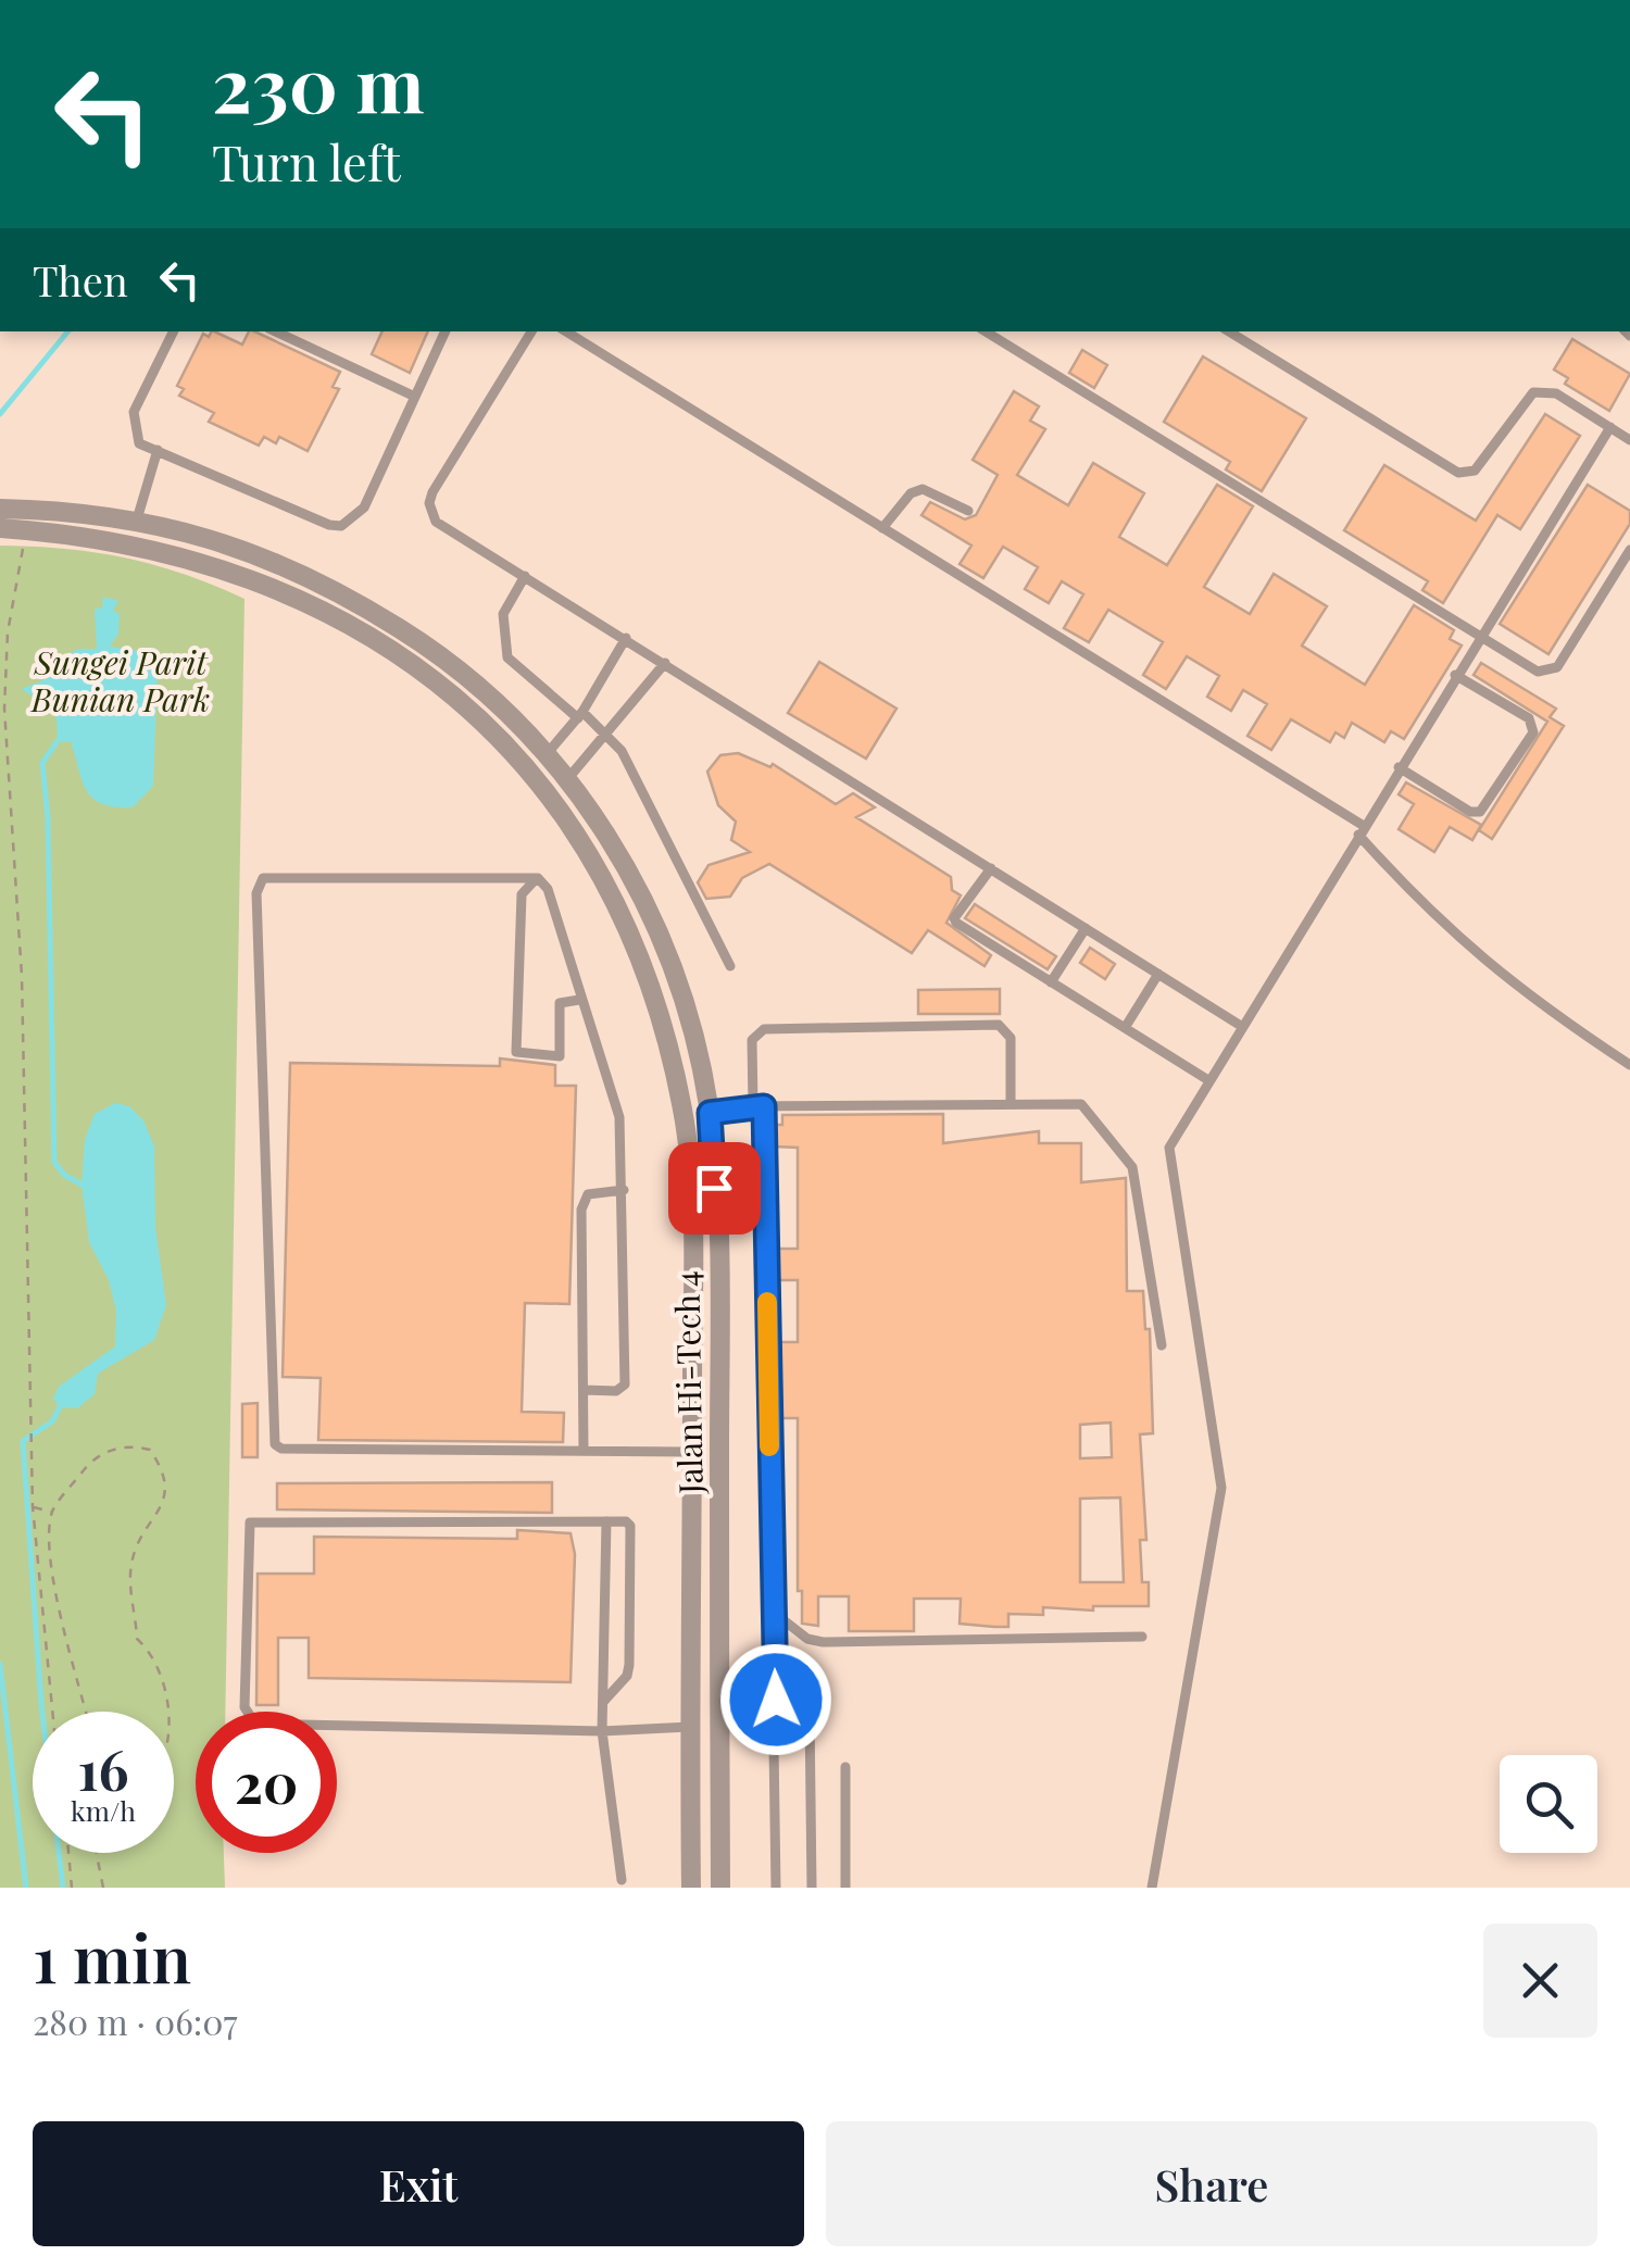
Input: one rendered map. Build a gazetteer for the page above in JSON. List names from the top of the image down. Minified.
{"streets":{"street":["Jalan Hi-Tech 4"]},"parks":["Sungei Parit Bunian Park"],"page":{"turn":["230 m","Turn left"],"then":"Then","speed":"16 km/h","limit":"20","heading":["1 min","280 m · 06:07"],"buttons":["Exit","Share"]}}
